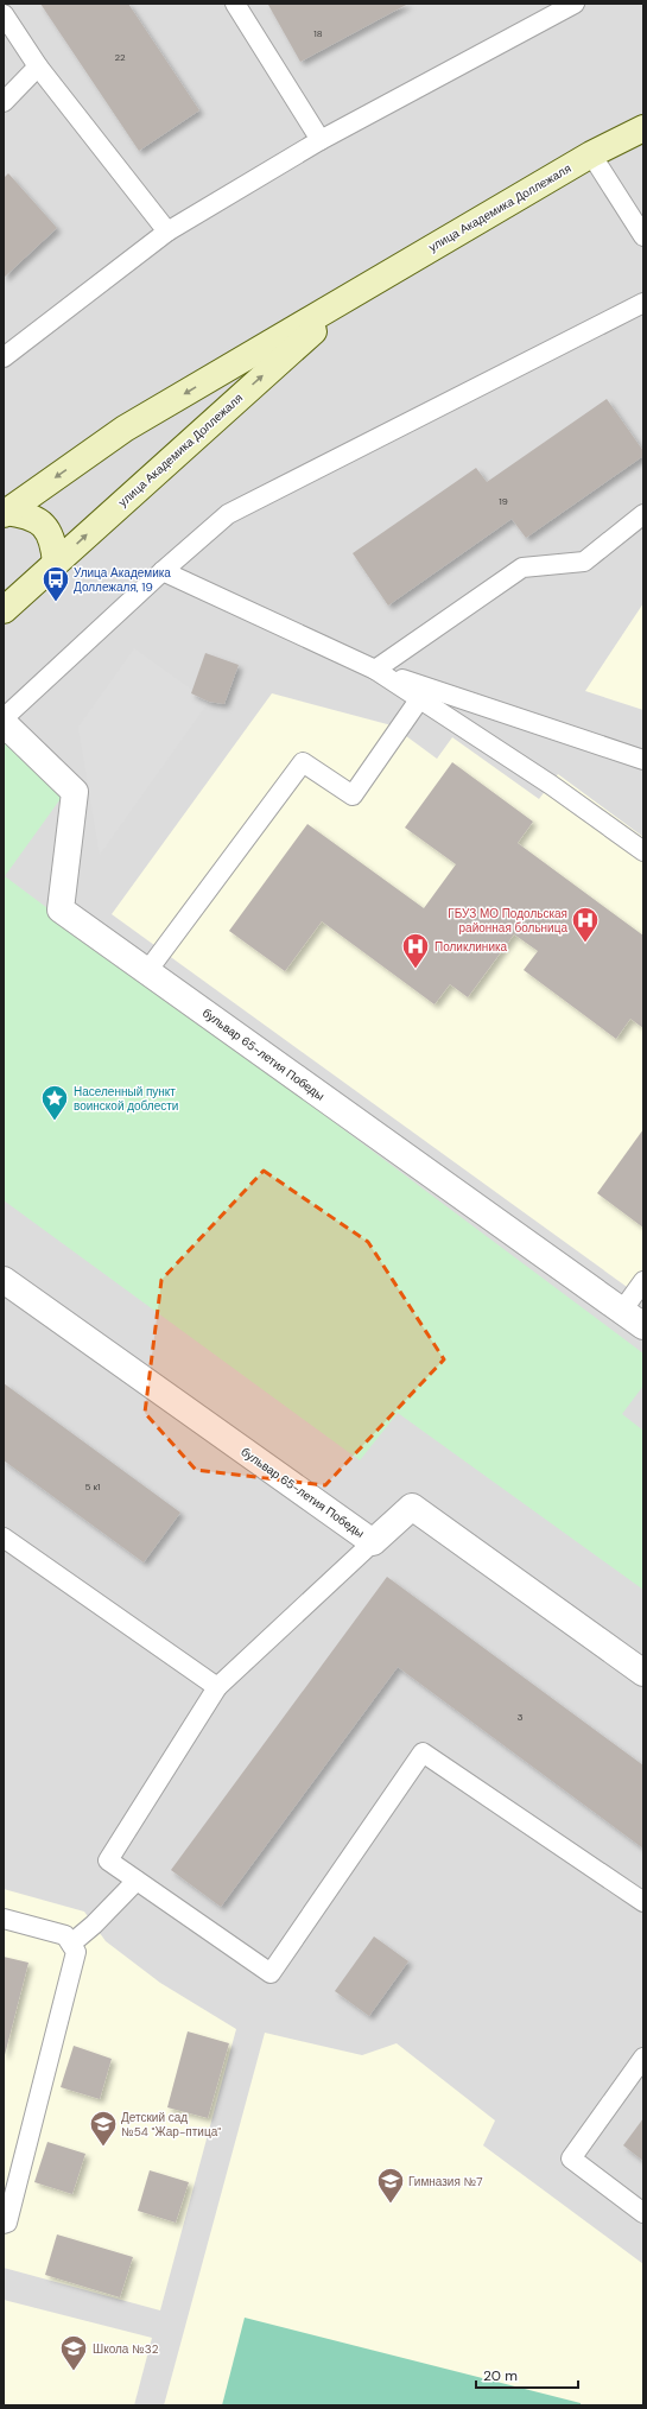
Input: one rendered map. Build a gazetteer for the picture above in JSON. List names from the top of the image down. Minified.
{"streets":{"main road":["улица Академика Доллежаля"],"street":["бульвар 65-летия Победы"]},"places":{"bus stop":["Улица Академика Доллежаля, 19"],"hospital":["ГБУЗ МО Подольская районная больница","Поликлиника"],"place":["Населенный пункт воинской доблести"],"school or university":["Детский сад №54 \"Жар-птица\"","Гимназия №7","Школа №32"]},"house_numbers":["18","22","19","5 к1","3"],"scale_bar":"20 m"}
